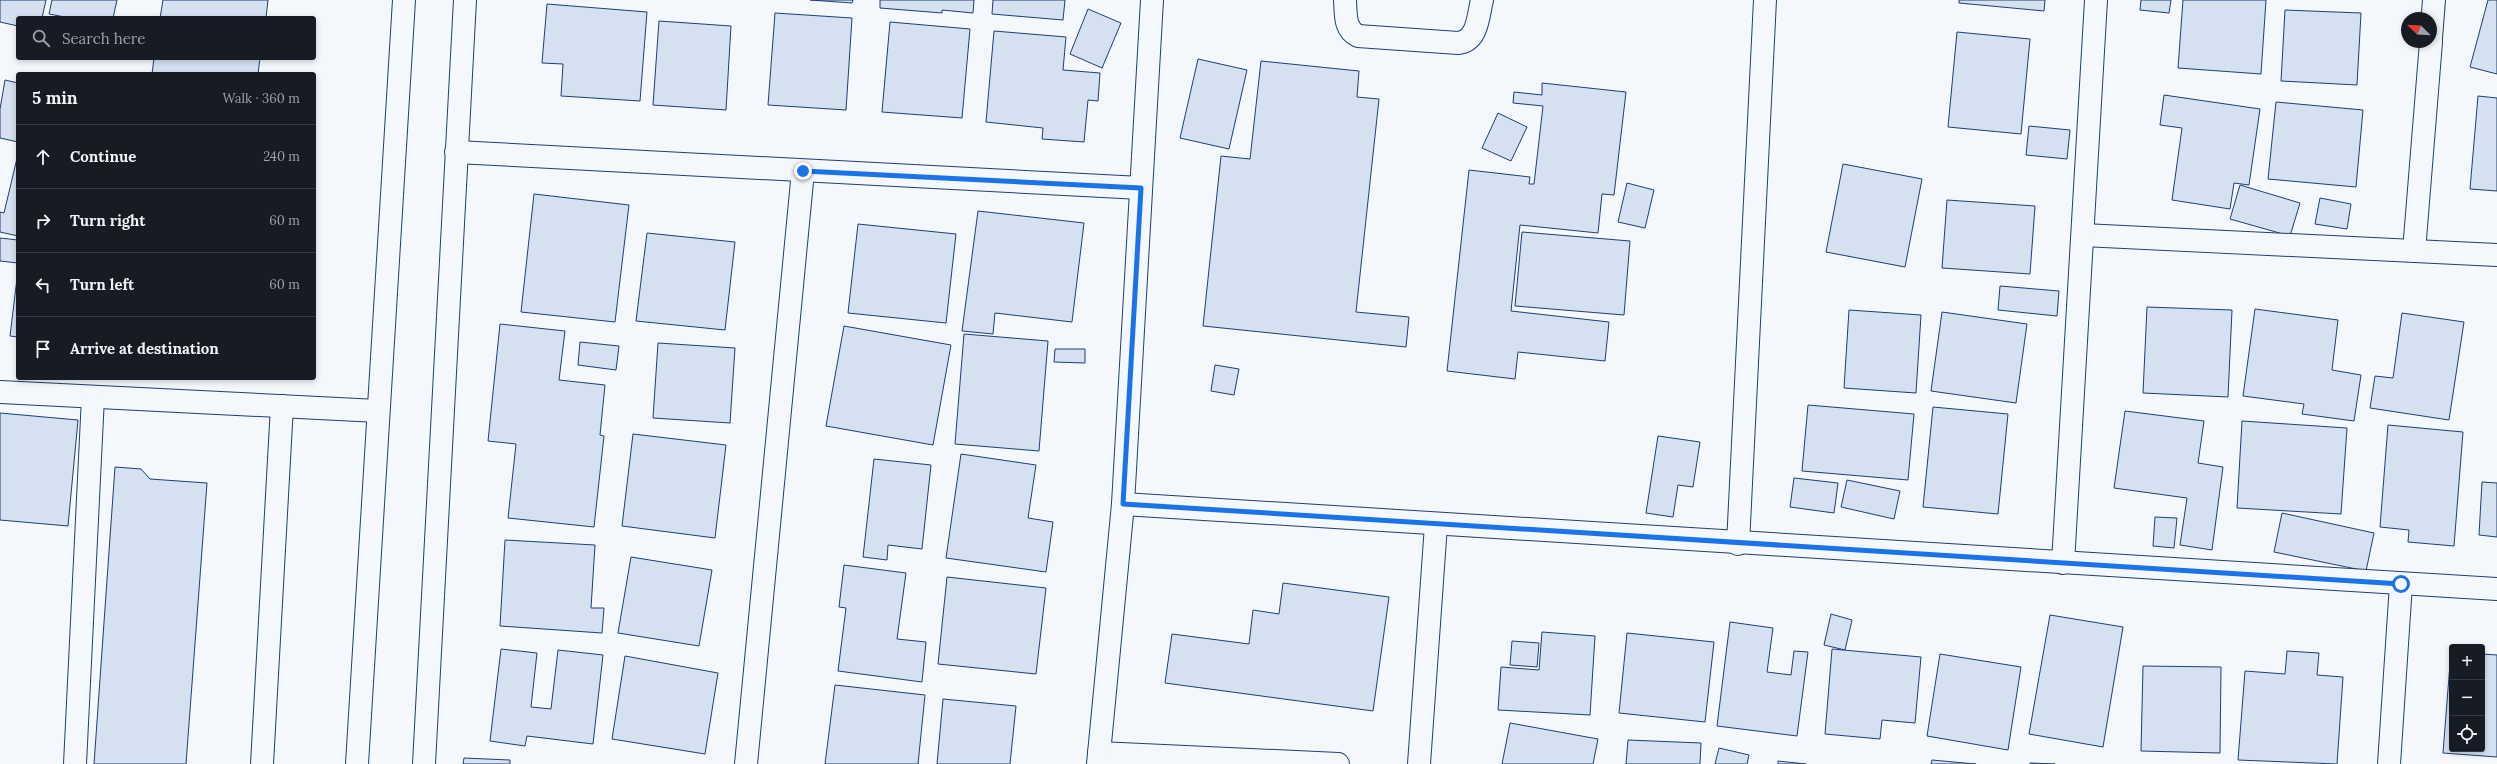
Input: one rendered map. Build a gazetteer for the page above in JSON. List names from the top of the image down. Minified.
{"north":"top left","page":{"search":"Search here","heading":["5 min","Walk · 360 m"],"list":[["Continue","240 m"],["Turn right","60 m"],["Turn left","60 m"],"Arrive at destination"],"map_buttons":["+","−"]}}
